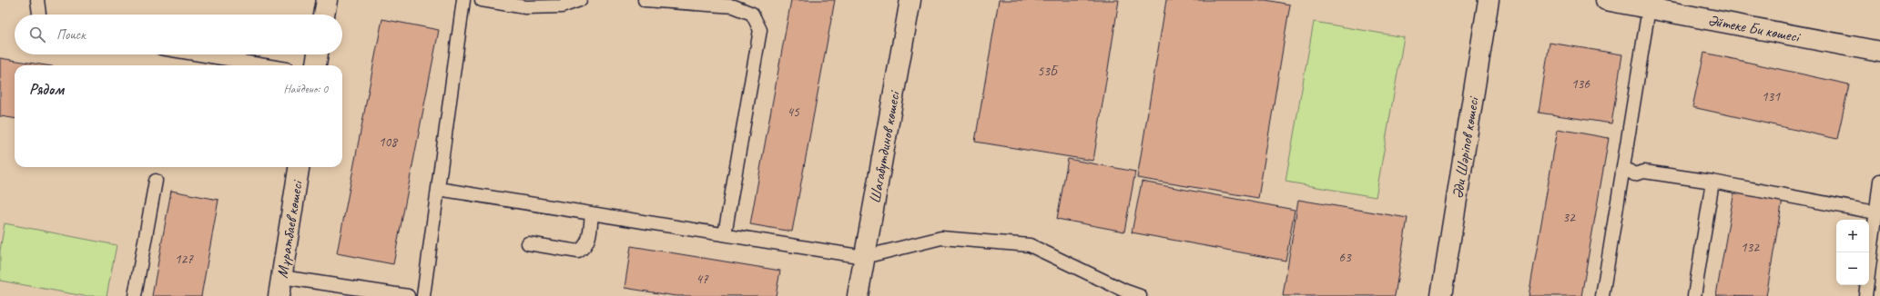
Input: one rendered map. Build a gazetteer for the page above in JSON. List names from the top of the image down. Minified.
{"streets":{"street":["Әйтеке Би көшесі","Шагабутдинов көшесі","Әди Шәріпов көшесі","Мұратбаев көшесі"]},"house_numbers":["53Б","136","131","45","108","32","132","63","127","47"],"page":{"search":"Поиск","heading":["Рядом","Найдено: 0"],"map_buttons":["+","−"]}}
